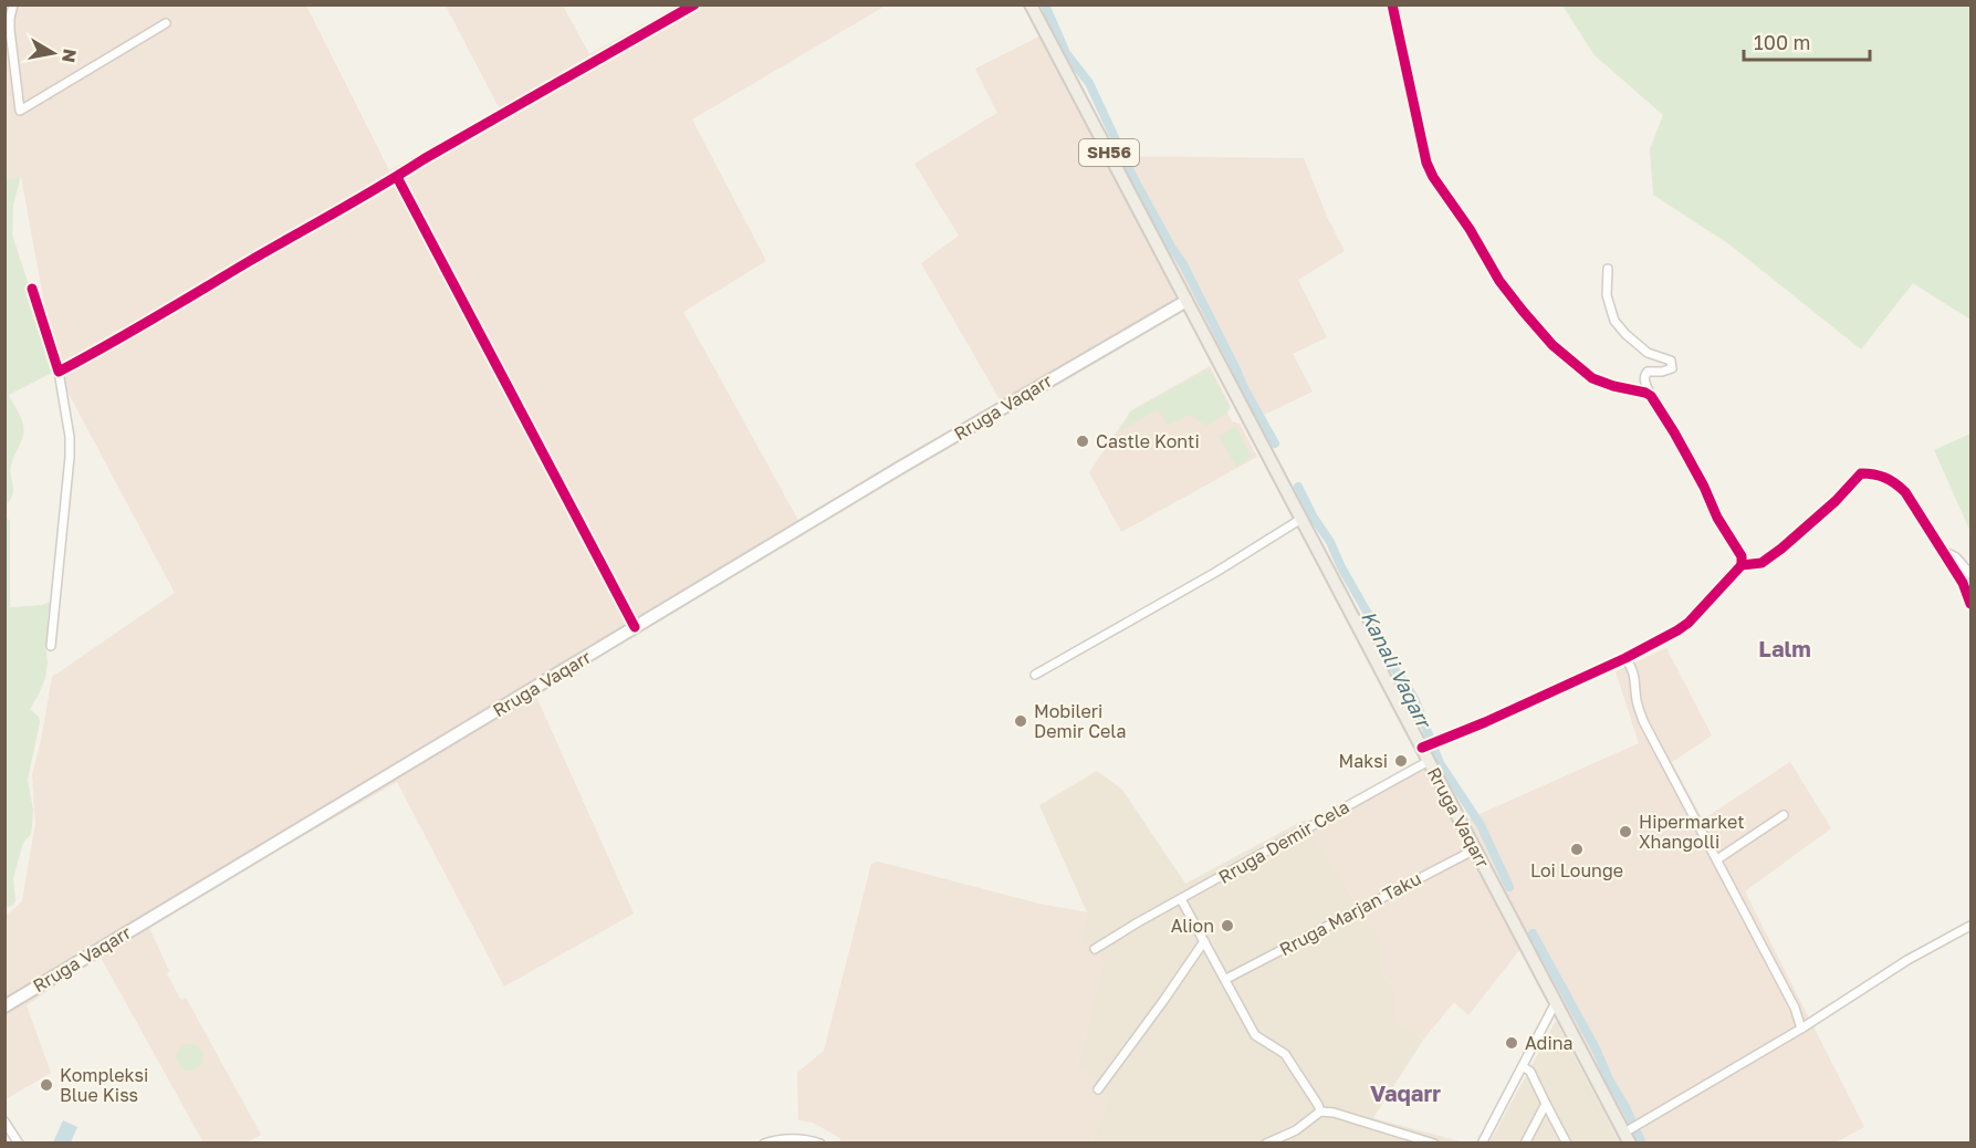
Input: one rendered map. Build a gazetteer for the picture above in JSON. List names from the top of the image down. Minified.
{"streets":{"main road":["SH56","Rruga Vaqarr"],"street":["Rruga Demir Cela","Rruga Marjan Taku"]},"crossings":[["SH56","Rruga Vaqarr"],["Rruga Vaqarr","Rruga Demir Cela"],["Rruga Vaqarr","Rruga Marjan Taku"]],"districts":["Lalm","Vaqarr"],"water":["Kanali Vaqarr"],"places":["Castle Konti","Mobileri Demir Cela","Maksi","Hipermarket Xhangolli","Loi Lounge","Alion","Adina","Kompleksi Blue Kiss"],"scale_bar":"100 m","north":"right"}
